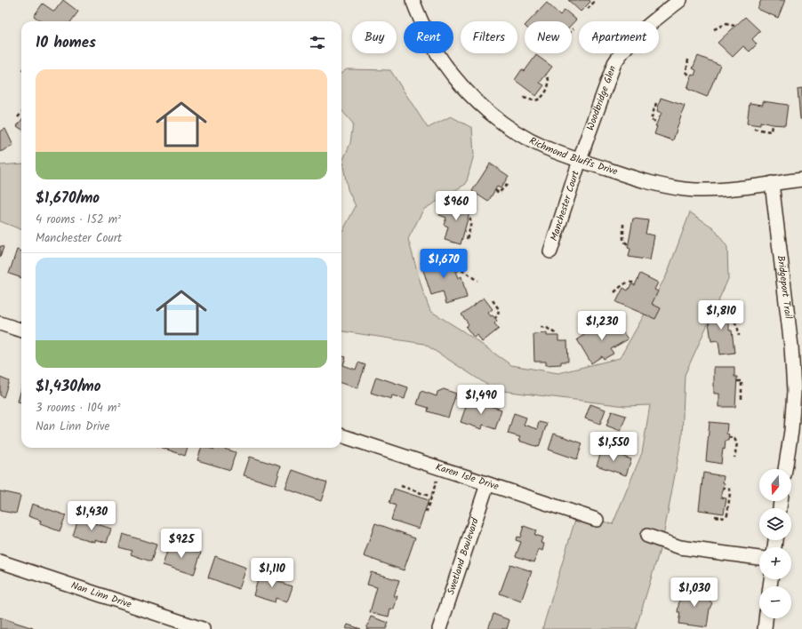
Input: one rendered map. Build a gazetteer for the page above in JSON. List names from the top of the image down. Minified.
{"streets":{"street":["Woodbridge Glen","Richmond Bluffs Drive","Manchester Court","Bridgeport Trail","Karen Isle Drive","Swetland Boulevard","Nan Linn Drive"]},"crossings":[["Woodbridge Glen","Richmond Bluffs Drive"],["Woodbridge Glen","Manchester Court"],["Richmond Bluffs Drive","Manchester Court"],["Richmond Bluffs Drive","Bridgeport Trail"],["Karen Isle Drive","Swetland Boulevard"]],"north":"bottom","page":{"chip":["Buy","Rent","Filters","New","Apartment"],"heading":"10 homes","list":[{"name":"$1,670/mo","note":"4 rooms · 152 m² · Manchester Court"},{"name":"$1,430/mo","note":"3 rooms · 104 m² · Nan Linn Drive"}],"price":["$960","$1,670","$1,810","$1,230","$1,490","$1,550","$1,430","$925","$1,110","$1,030"],"map_buttons":["+","−"]}}
